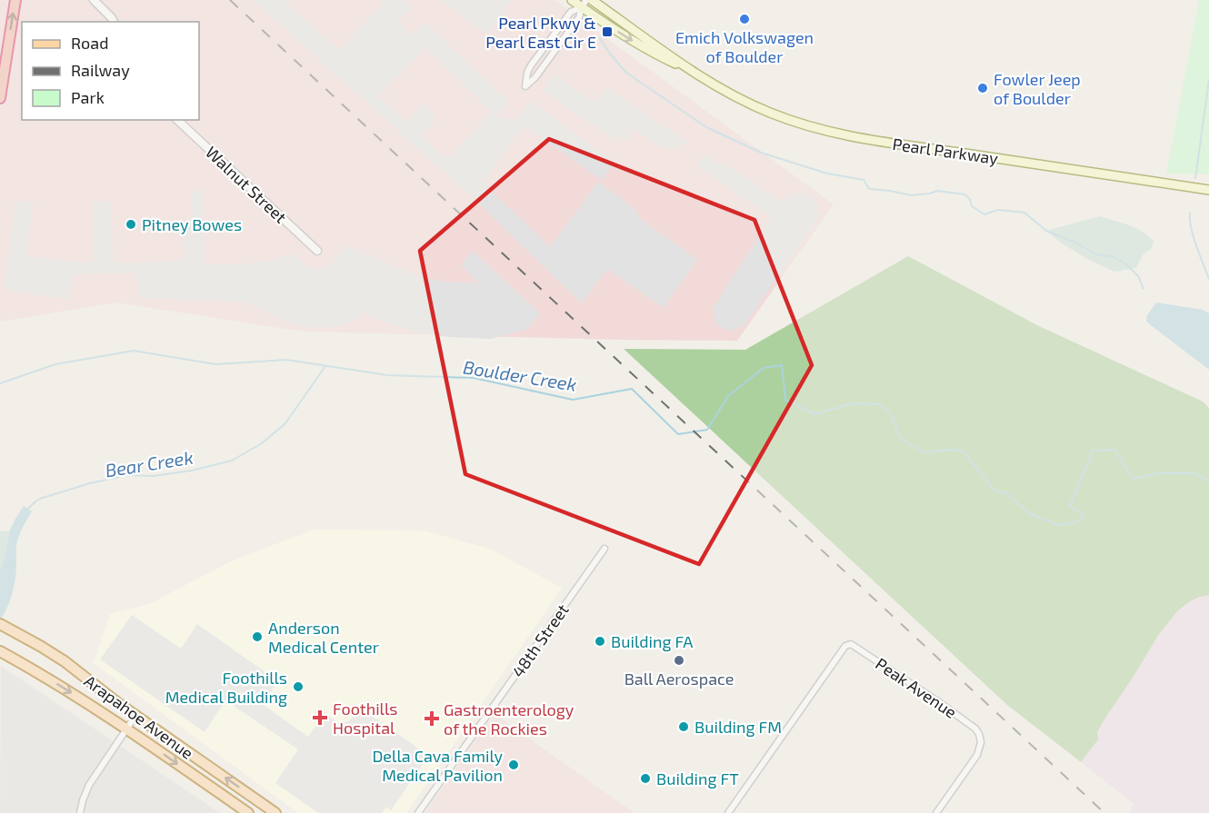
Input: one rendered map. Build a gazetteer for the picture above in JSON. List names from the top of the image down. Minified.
{"streets":{"main road":["Pearl Parkway","Arapahoe Avenue"],"street":["Walnut Street","48th Street","Peak Avenue"]},"water":["Boulder Creek","Bear Creek"],"places":{"other":["Emich Volkswagen of Boulder","Fowler Jeep of Boulder","Pitney Bowes","Anderson Medical Center","Building FA","Ball Aerospace","Foothills Medical Building","Building FM","Della Cava Family Medical Pavilion","Building FT"],"transit":["Pearl Pkwy & Pearl East Cir E"],"health":["Foothills Hospital","Gastroenterology of the Rockies"]},"legend":["Road","Railway","Park"]}
